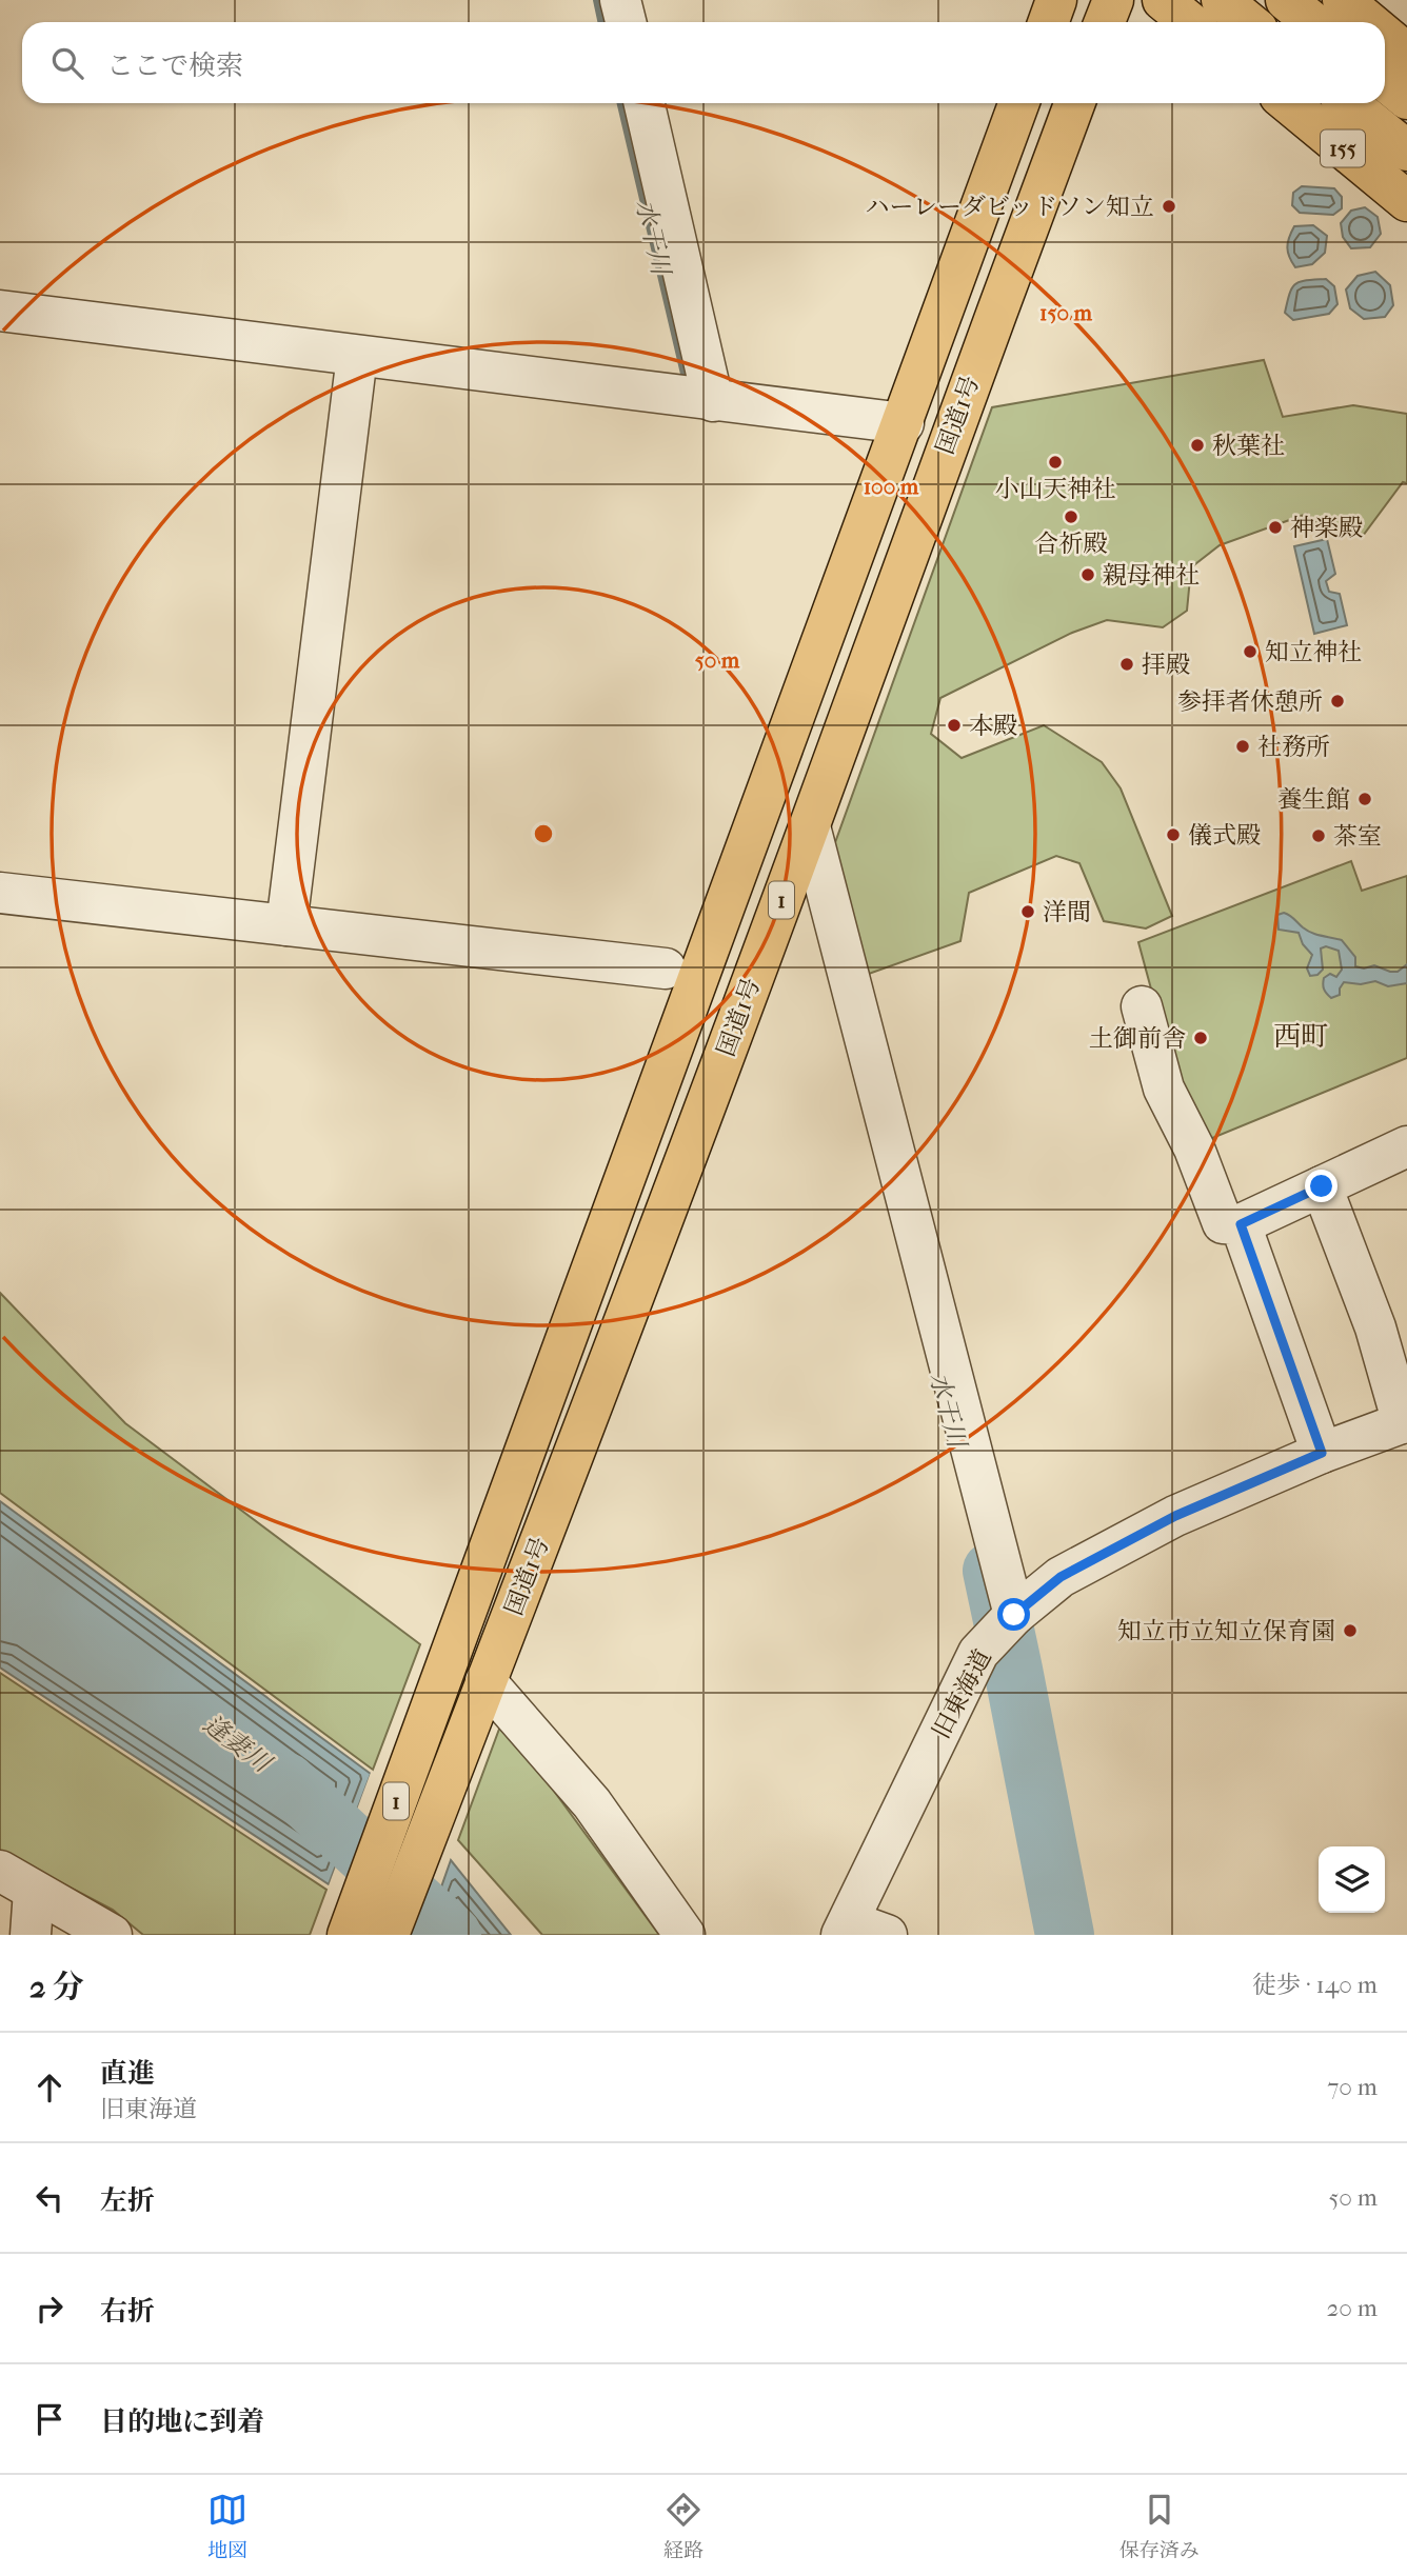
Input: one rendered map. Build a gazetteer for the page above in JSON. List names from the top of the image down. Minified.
{"streets":{"highway":["155","国道1号","1"],"street":["旧東海道"]},"districts":["西町"],"water":["水干川","逢妻川"],"places":["ハーレーダビッドソン知立","秋葉社","小山天神社","合祈殿","神楽殿","親母神社","知立神社","拝殿","参拝者休憩所","本殿","社務所","養生館","儀式殿","茶室","洋間","土御前舎","知立市立知立保育園"],"page":{"search":"ここで検索","heading":["2 分","徒歩 · 140 m"],"list":[["直進","旧東海道","70 m"],["左折","50 m"],["右折","20 m"],"目的地に到着"],"nav":["地図","経路","保存済み"]},"rings":["150 m","100 m","50 m"]}
